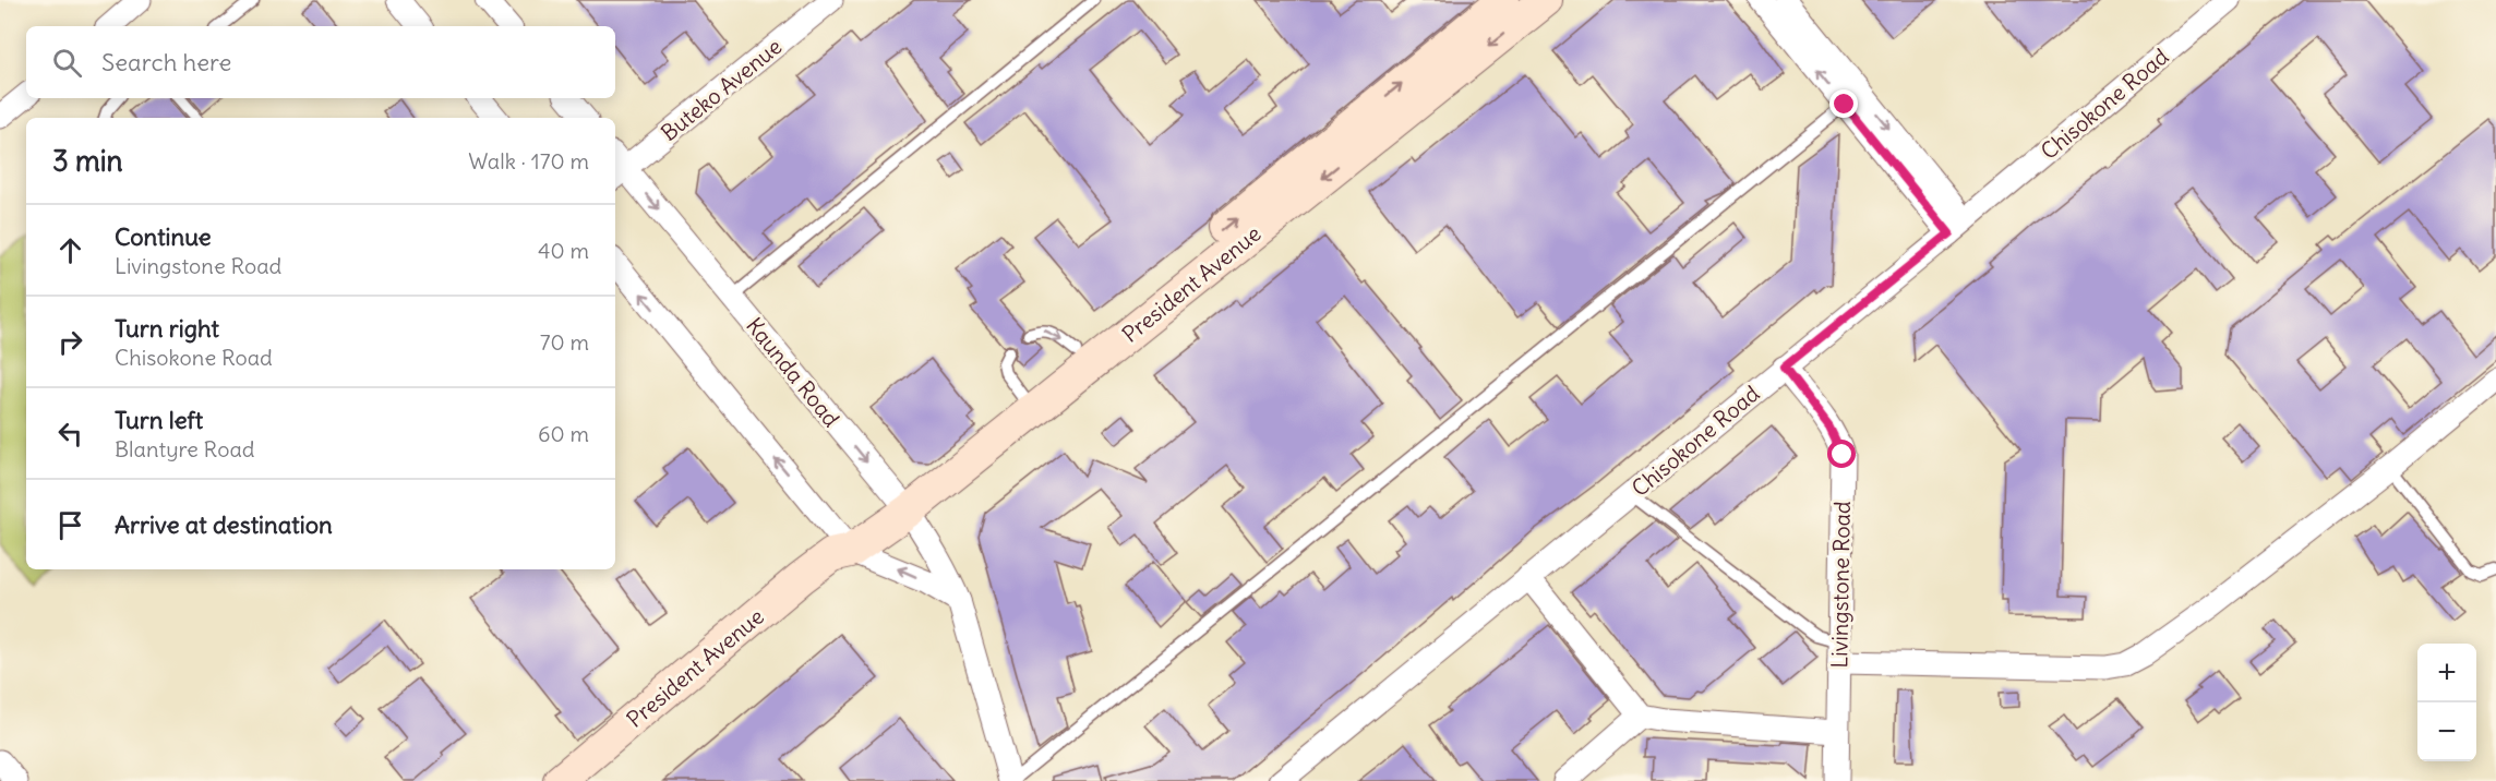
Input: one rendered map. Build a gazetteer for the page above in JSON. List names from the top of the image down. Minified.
{"streets":{"main road":["President Avenue"],"street":["Buteko Avenue","Chisokone Road","Kaunda Road","Livingstone Road"]},"crossings":[["Buteko Avenue","Kaunda Road"],["Chisokone Road","Livingstone Road"],["President Avenue","Kaunda Road"]],"page":{"search":"Search here","heading":["3 min","Walk · 170 m"],"list":[["Continue","Livingstone Road","40 m"],["Turn right","Chisokone Road","70 m"],["Turn left","Blantyre Road","60 m"],"Arrive at destination"],"map_buttons":["+","−"]}}
